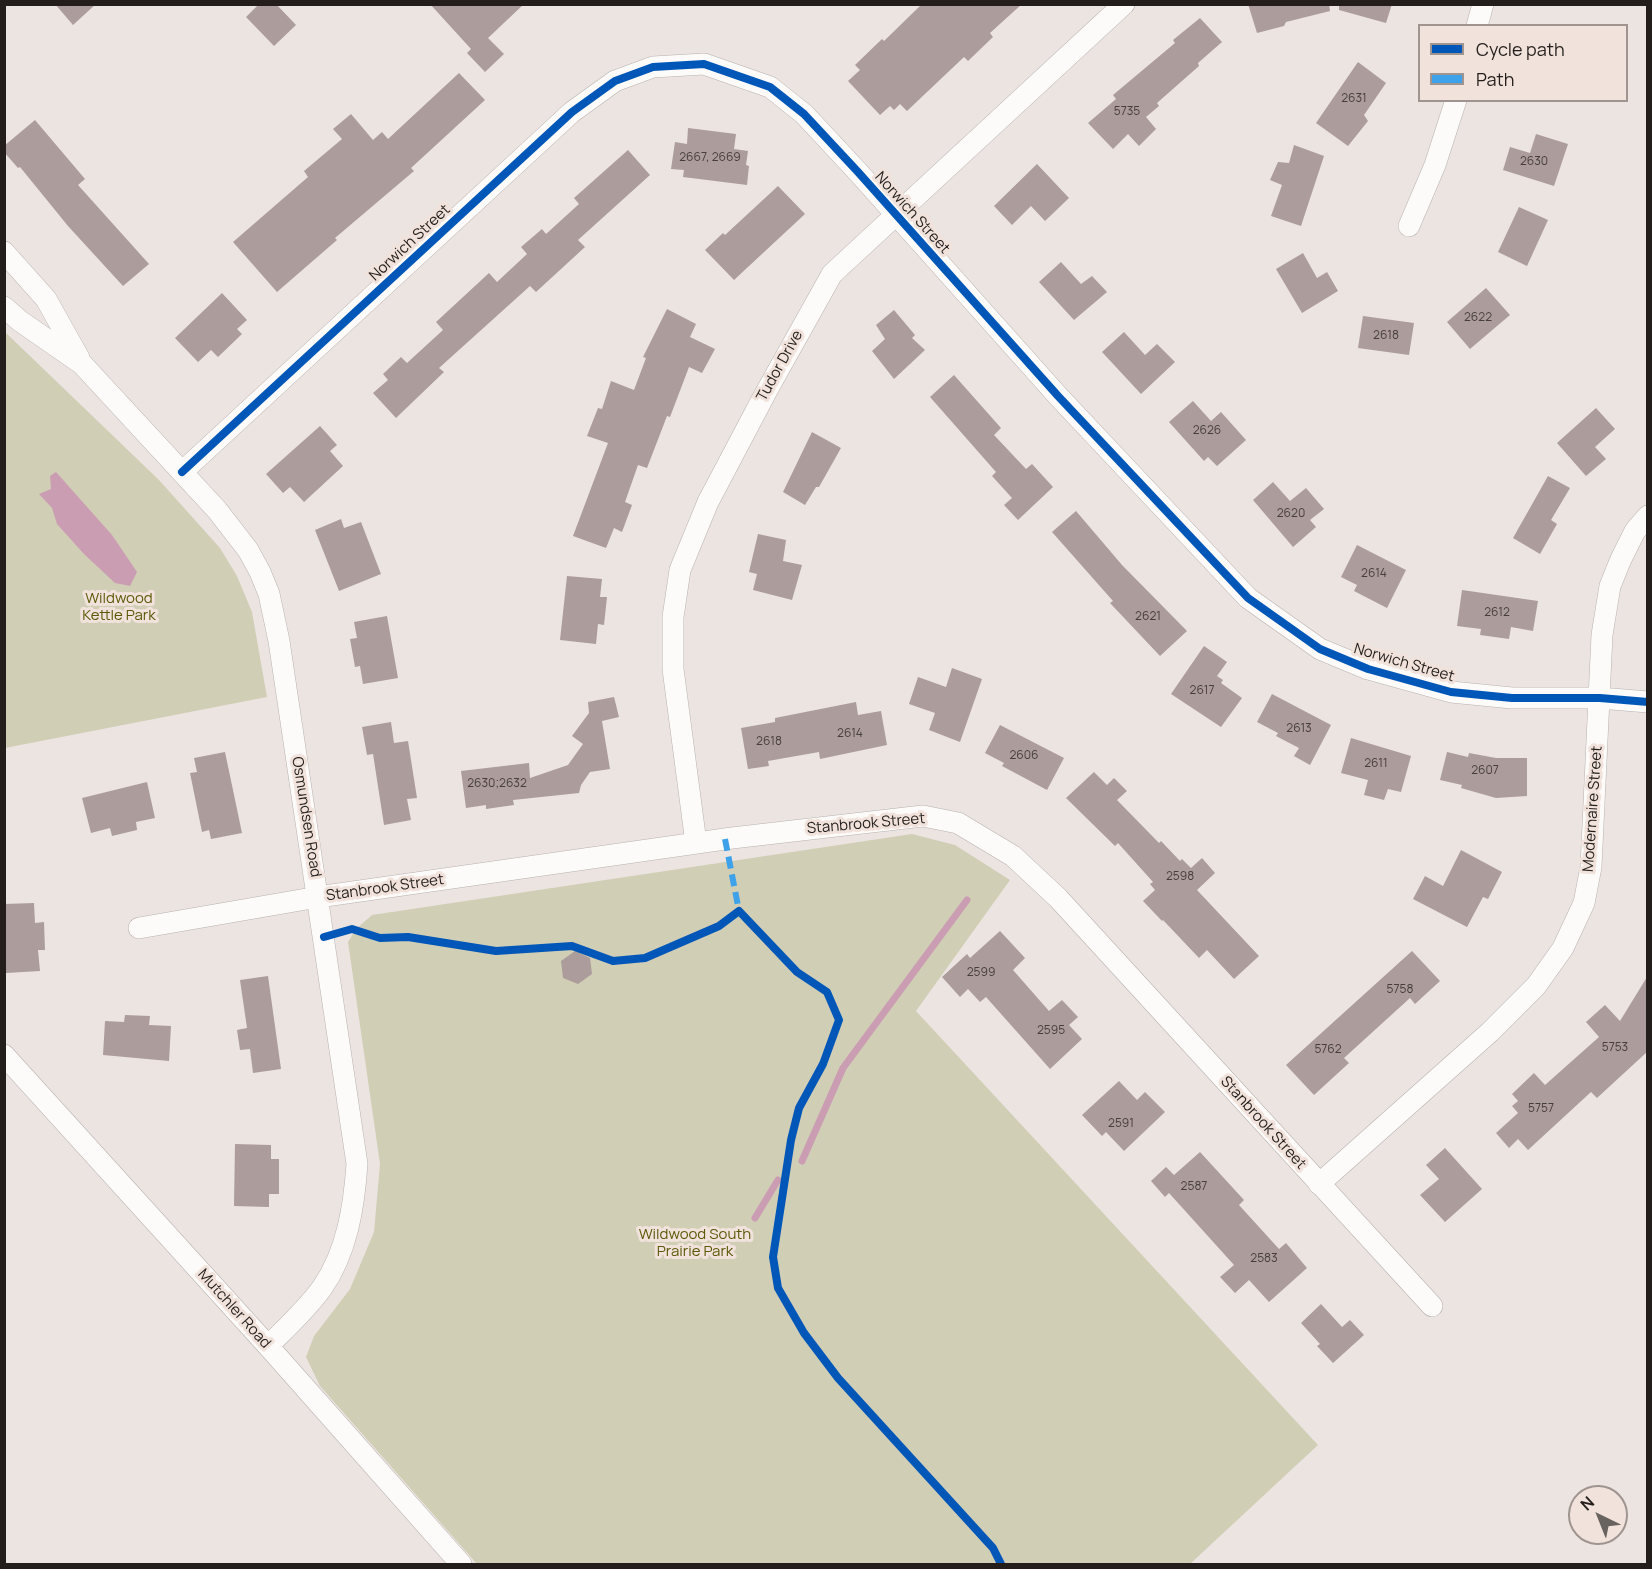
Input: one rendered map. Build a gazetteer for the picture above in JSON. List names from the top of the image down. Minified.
{"streets":{"street":["Norwich Street","Tudor Drive","Modernaire Street","Osmundsen Road","Stanbrook Street","Mutchler Road"]},"crossings":[["Norwich Street","Tudor Drive"],["Norwich Street","Modernaire Street"],["Norwich Street","Osmundsen Road"],["Tudor Drive","Stanbrook Street"],["Modernaire Street","Stanbrook Street"],["Osmundsen Road","Stanbrook Street"],["Osmundsen Road","Mutchler Road"]],"parks":["Wildwood Kettle Park","Wildwood South Prairie Park"],"house_numbers":["2631","5735","2667, 2669","2630","2622","2618","2626","2620","2614","2612","2621","2617","2613","2614","2618","2606","2611","2607","2630;2632","2598","2599","5758","2595","5753","5762","5757","2591","2587","2583"],"legend":["Cycle path","Path"],"north":"top left"}
